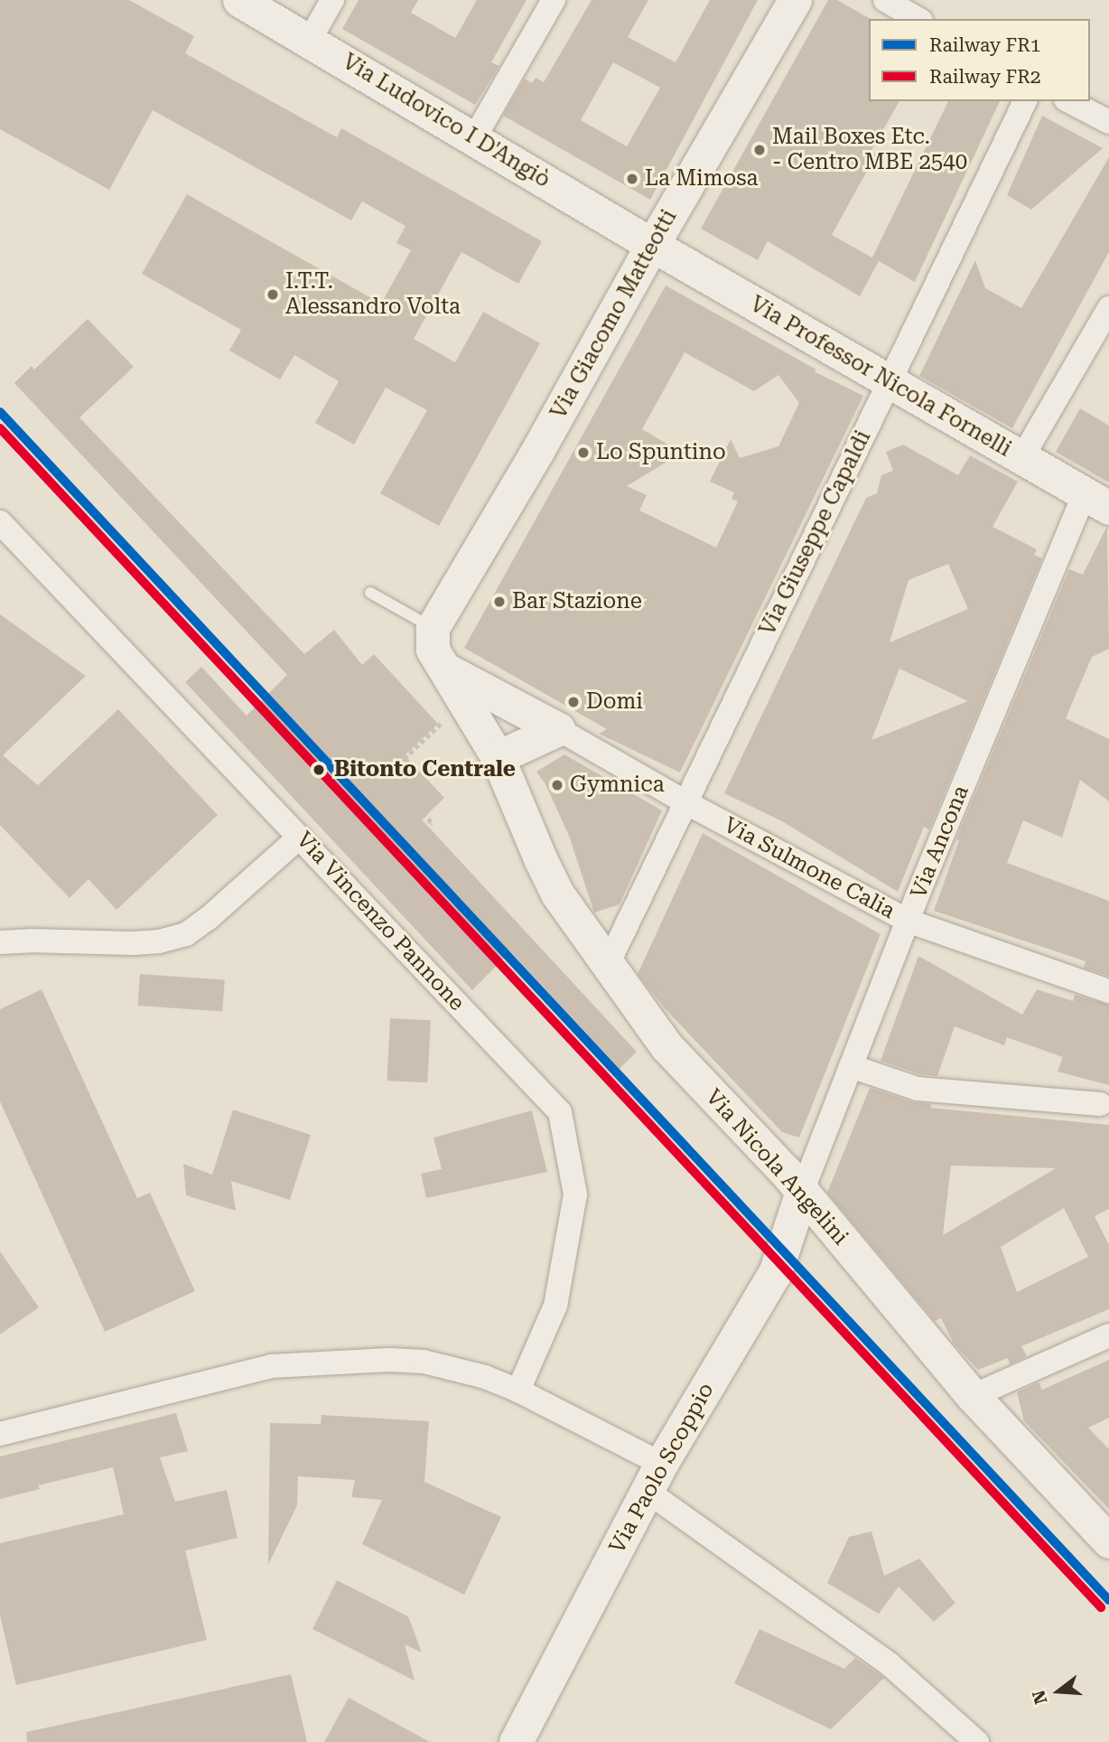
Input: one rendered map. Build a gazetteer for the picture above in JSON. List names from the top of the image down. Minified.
{"streets":{"street":["Via Ludovico I D'Angiò","Via Giacomo Matteotti","Via Professor Nicola Fornelli","Via Giuseppe Capaldi","Via Ancona","Via Sulmone Calia","Via Vincenzo Pannone","Via Nicola Angelini","Via Paolo Scoppio"]},"crossings":[["Via Ludovico I D'Angiò","Via Giacomo Matteotti"],["Via Ludovico I D'Angiò","Via Professor Nicola Fornelli"],["Via Giacomo Matteotti","Via Professor Nicola Fornelli"],["Via Giacomo Matteotti","Via Nicola Angelini"],["Via Professor Nicola Fornelli","Via Giuseppe Capaldi"],["Via Professor Nicola Fornelli","Via Ancona"],["Via Giuseppe Capaldi","Via Sulmone Calia"],["Via Giuseppe Capaldi","Via Nicola Angelini"],["Via Ancona","Via Sulmone Calia"],["Via Ancona","Via Nicola Angelini"],["Via Ancona","Via Paolo Scoppio"],["Via Nicola Angelini","Via Paolo Scoppio"]],"places":["Mail Boxes Etc. - Centro MBE 2540","La Mimosa","I.T.T. Alessandro Volta","Lo Spuntino","Bar Stazione","Domi","Bitonto Centrale","Gymnica"],"lines":["rail line FR1","rail line FR2"],"legend":["Railway FR1","Railway FR2"],"north":"left"}
